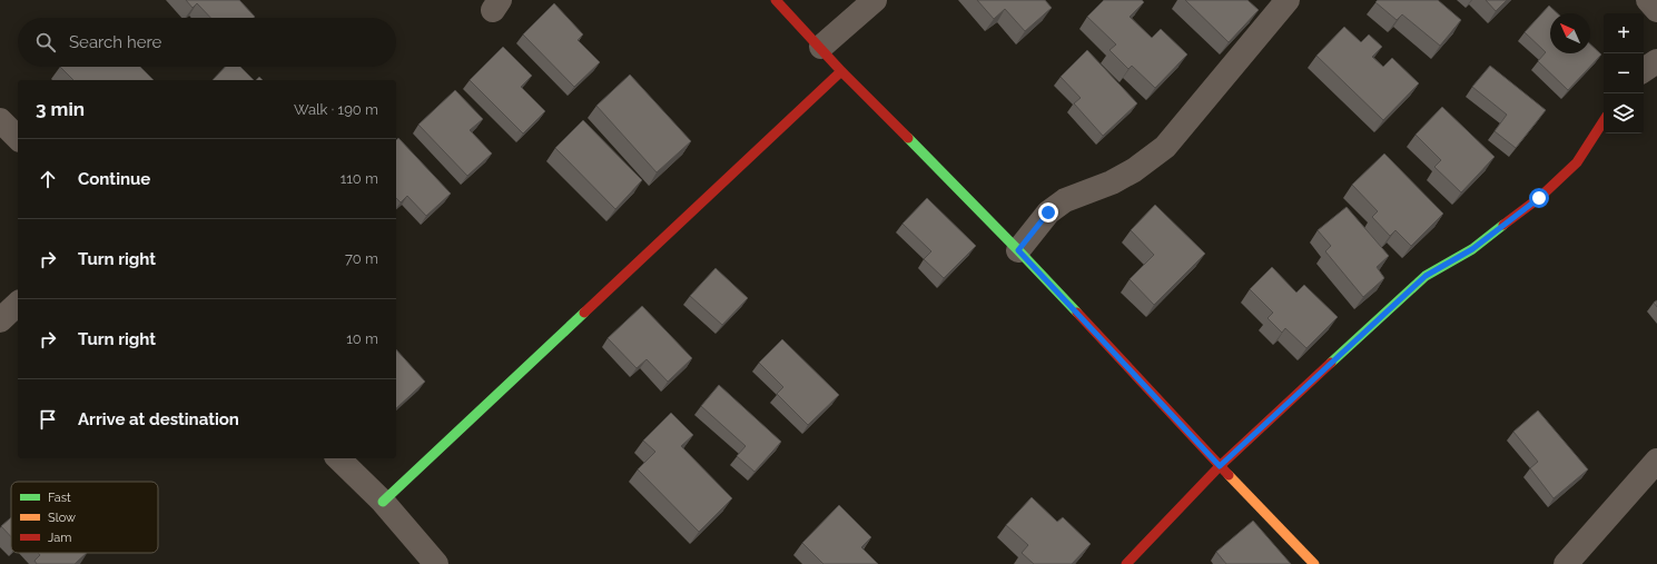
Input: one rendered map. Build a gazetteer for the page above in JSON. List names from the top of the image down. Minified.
{"legend":["Fast","Slow","Jam"],"north":"top left","page":{"map_buttons":["+","−"],"search":"Search here","heading":["3 min","Walk · 190 m"],"list":[["Continue","110 m"],["Turn right","70 m"],["Turn right","10 m"],"Arrive at destination"]}}
